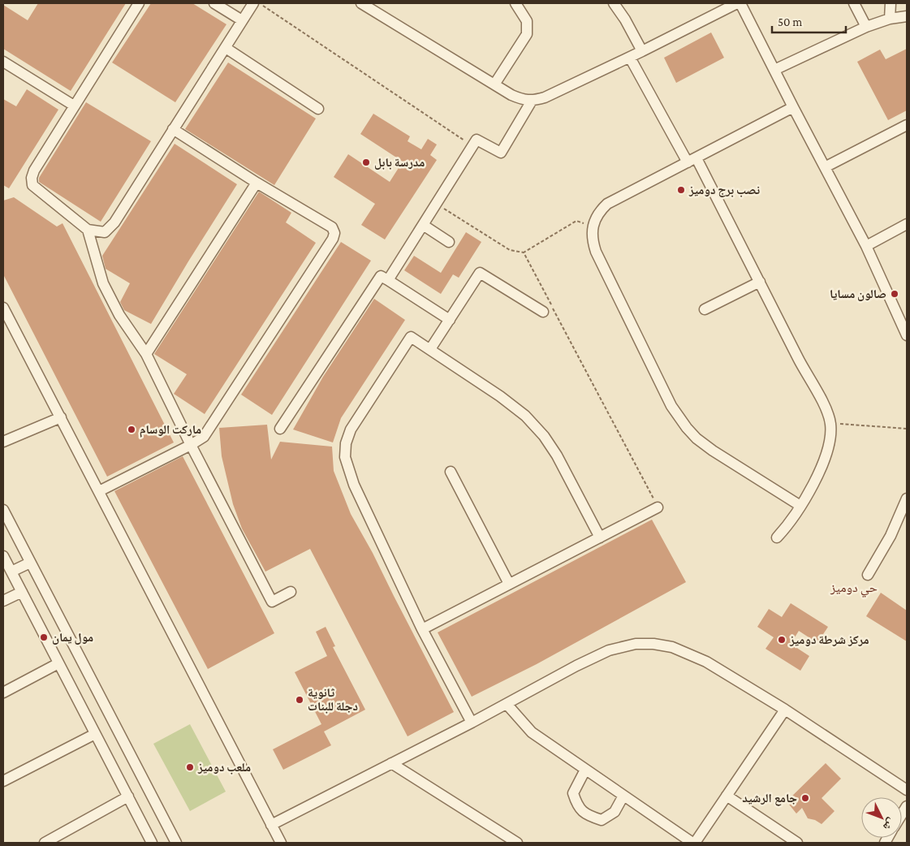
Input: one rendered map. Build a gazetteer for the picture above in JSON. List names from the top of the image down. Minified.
{"districts":["حي دوميز"],"places":["مدرسة بابل","نصب برج دوميز","صالون مسايا","ماركت الوسام","مول يمان","مركز شرطة دوميز","ثانوية دجلة للبنات","ملعب دوميز","جامع الرشيد"],"scale_bar":"50 m","north":"bottom right"}
